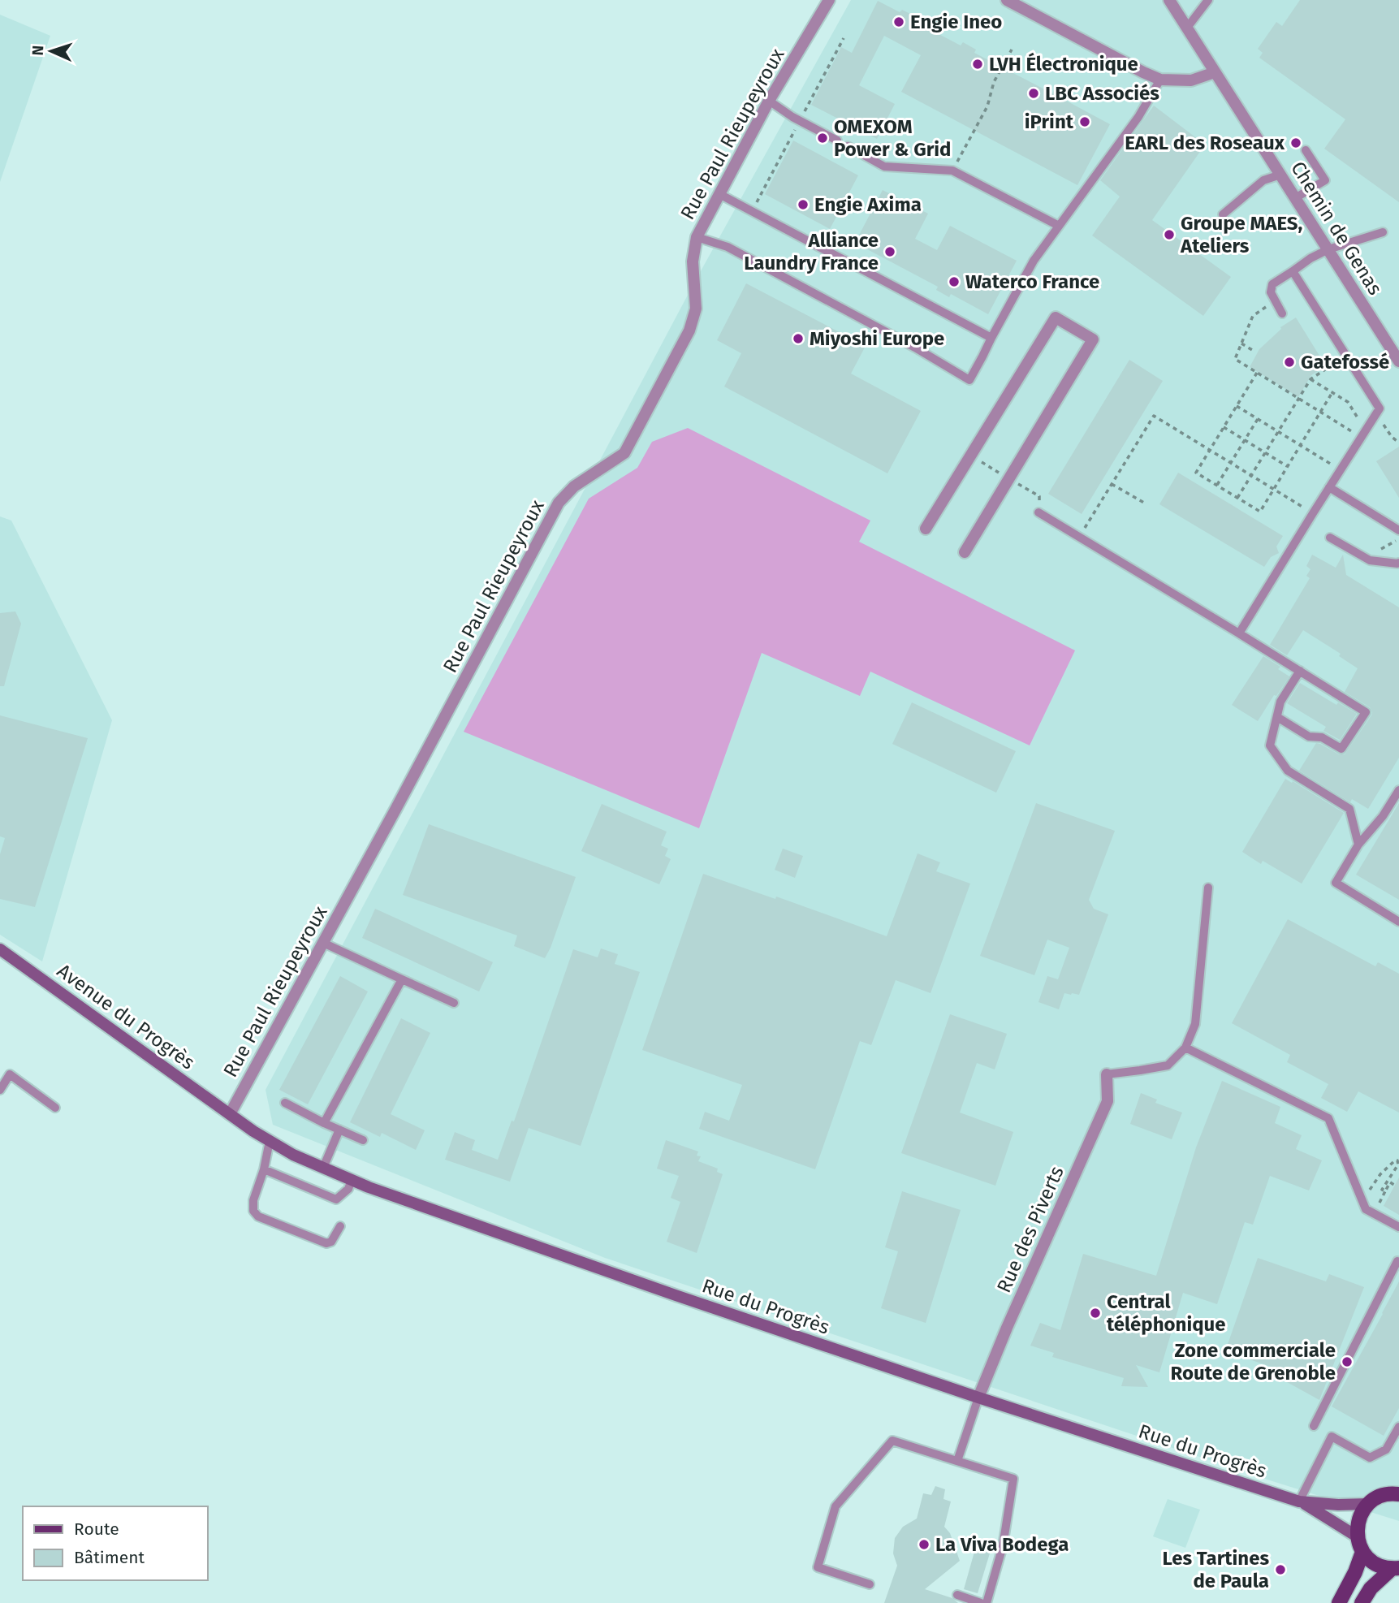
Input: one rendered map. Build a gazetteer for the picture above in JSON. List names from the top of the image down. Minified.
{"streets":{"street":["Rue Paul Rieupeyroux","Chemin de Genas","Avenue du Progrès","Rue des Piverts","Rue du Progrès"]},"crossings":[["Rue Paul Rieupeyroux","Avenue du Progrès"],["Rue Paul Rieupeyroux","Rue du Progrès"],["Avenue du Progrès","Rue du Progrès"],["Rue des Piverts","Rue du Progrès"]],"places":["Engie Ineo","LVH Électronique","LBC Associés","iPrint","OMEXOM Power & Grid","EARL des Roseaux","Engie Axima","Groupe MAES, Ateliers","Alliance Laundry France","Waterco France","Miyoshi Europe","Gatefossé","Central téléphonique","Zone commerciale Route de Grenoble","La Viva Bodega","Les Tartines de Paula"],"legend":["Route","Bâtiment"],"north":"left"}
